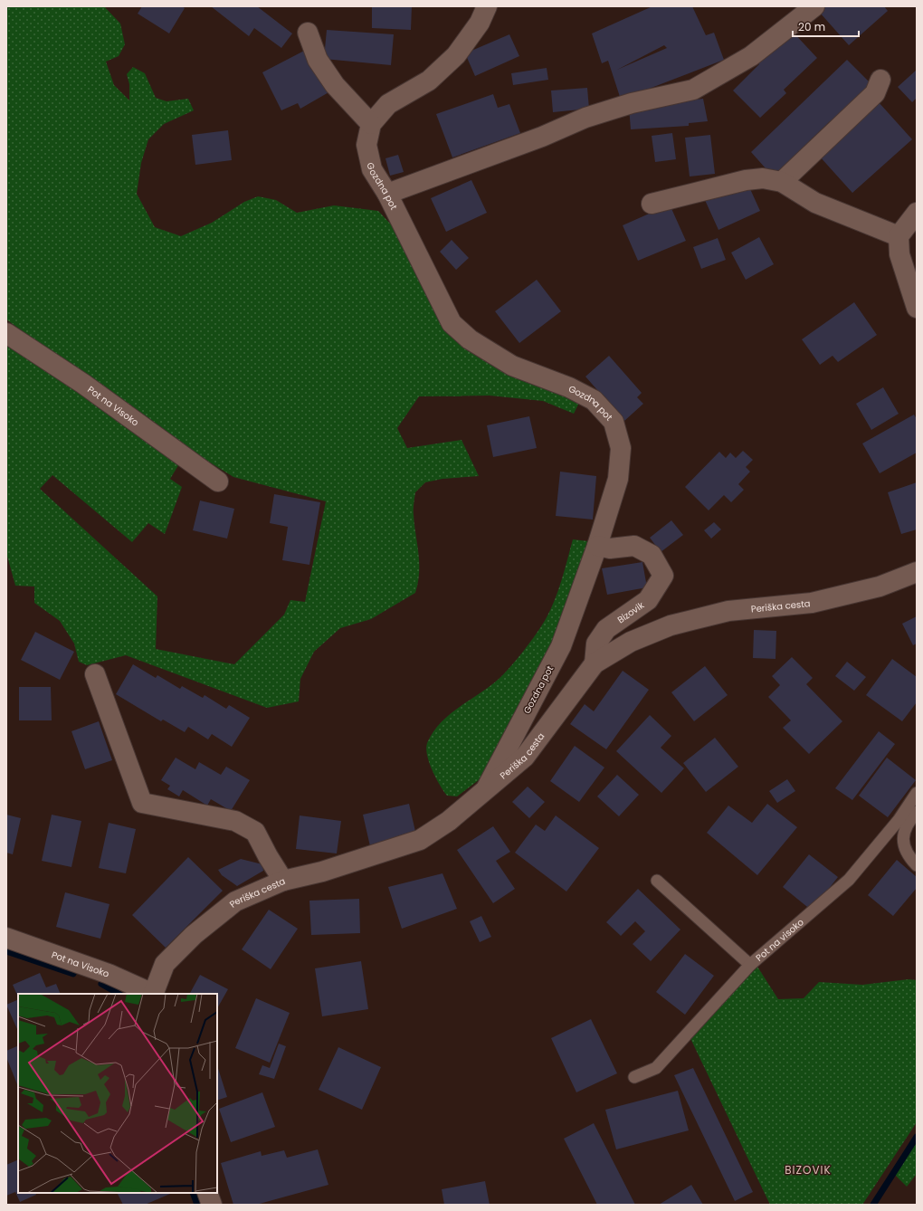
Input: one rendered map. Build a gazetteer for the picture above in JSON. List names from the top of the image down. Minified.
{"streets":{"street":["Gozdna pot","Pot na Visoko","Periška cesta","Bizovik"],"lane":["Pot na visoko"]},"crossings":[["Gozdna pot","Periška cesta"],["Gozdna pot","Bizovik"],["Periška cesta","Bizovik"]],"districts":["BIZOVIK"],"scale_bar":"20 m"}
